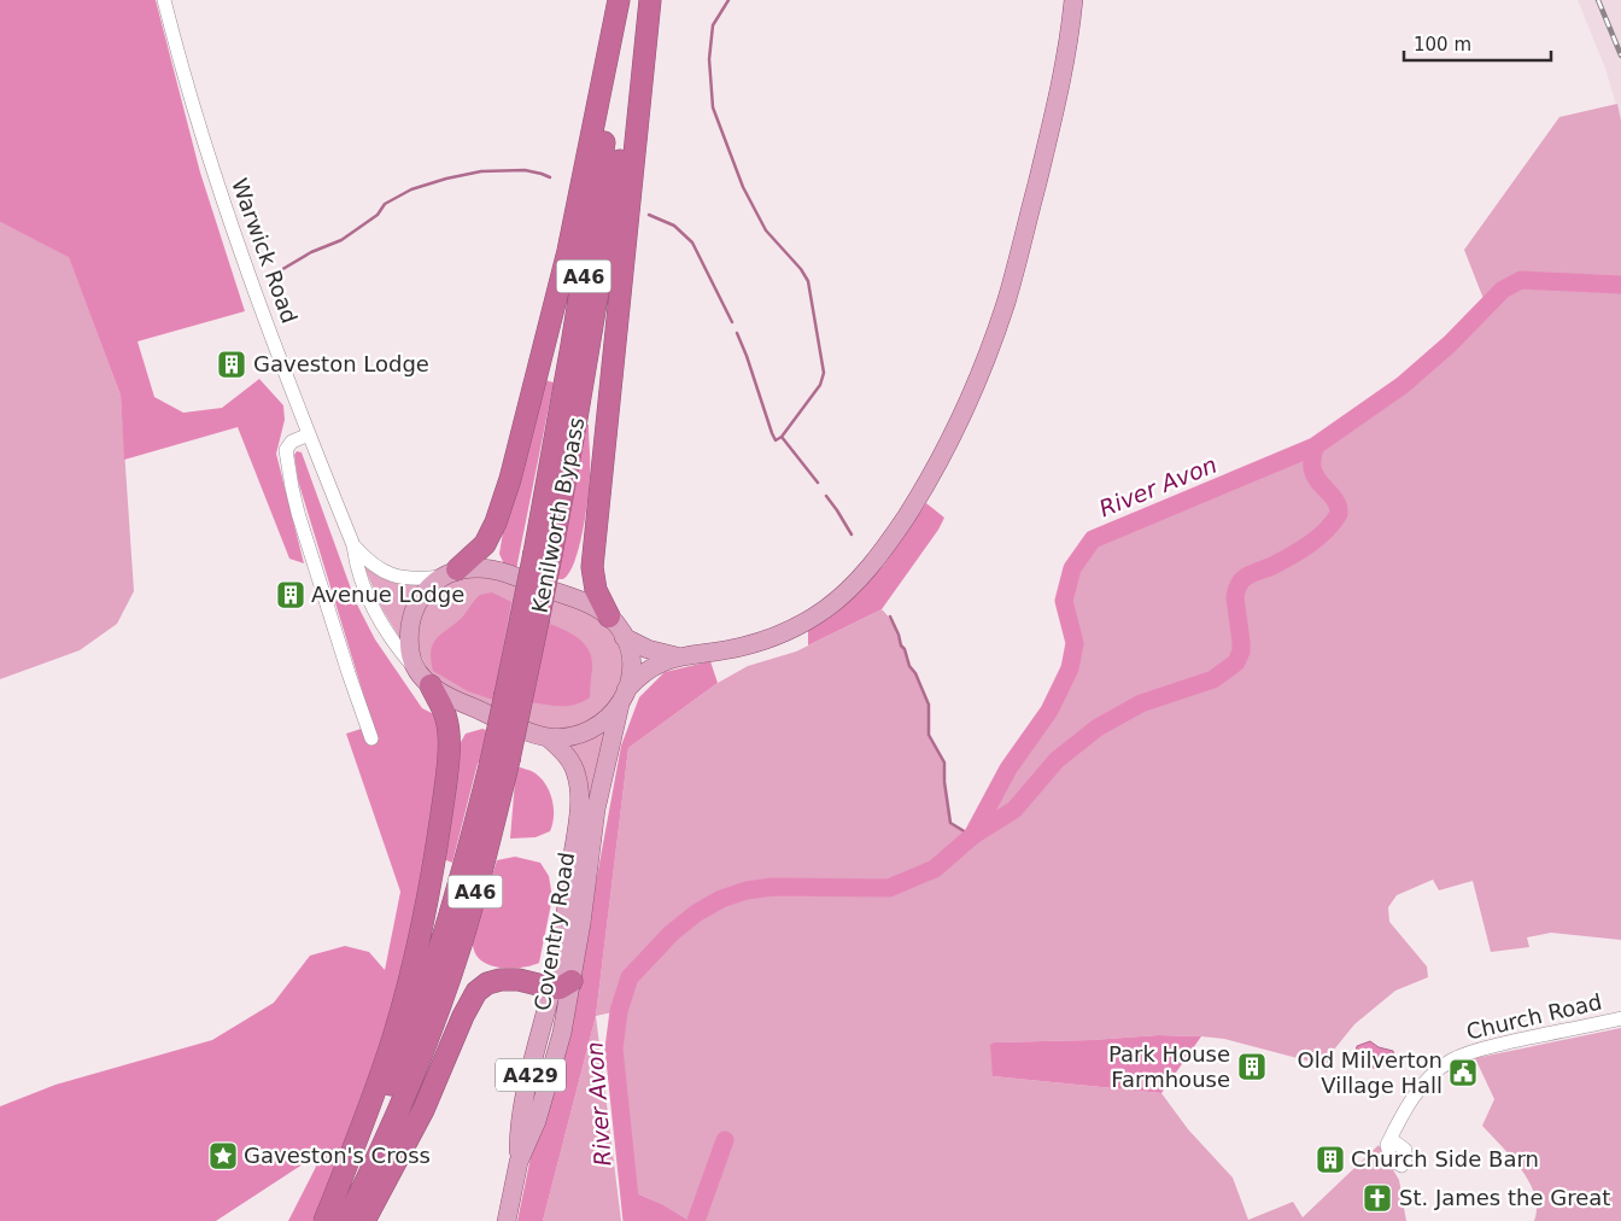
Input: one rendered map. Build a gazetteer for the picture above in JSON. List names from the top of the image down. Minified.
{"streets":{"highway":["A46","Kenilworth Bypass"],"main road":["Coventry Road","A429"],"street":["Warwick Road","Church Road"]},"crossings":[["Warwick Road","Coventry Road"]],"water":["River Avon"],"places":{"building":["Gaveston Lodge","Avenue Lodge","Park House Farmhouse","Church Side Barn"],"public building":["Old Milverton Village Hall"],"place":["Gaveston's Cross"],"church":["St. James the Great"]},"scale_bar":"100 m"}
